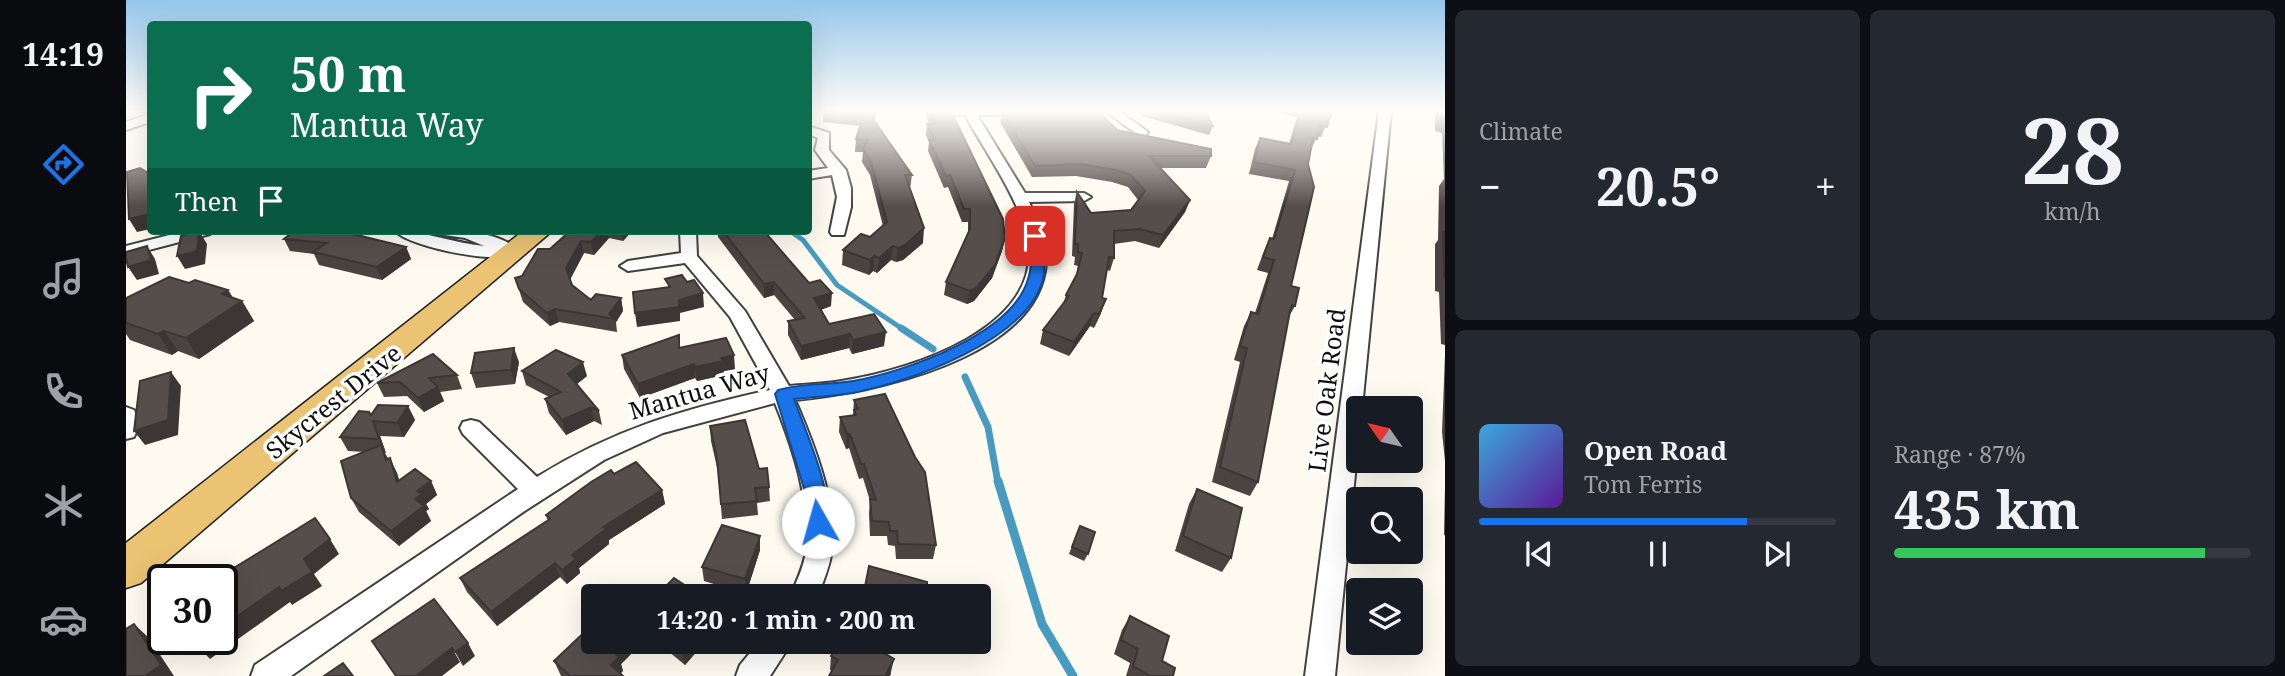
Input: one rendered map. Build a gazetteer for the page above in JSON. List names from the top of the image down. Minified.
{"streets":{"main road":["Skycrest Drive"],"street":["Live Oak Road","Mantua Way"]},"north":"top left","page":{"tabs":"14:19","tile":["Climate",["28","km/h"],["Range · 87%","435 km"]],"turn":["50 m","Mantua Way"],"heat":["−","20.5°","+"],"then":"Then","song":["Open Road","Tom Ferris"],"limit":"30","trip":"14:20 · 1 min · 200 m"}}
